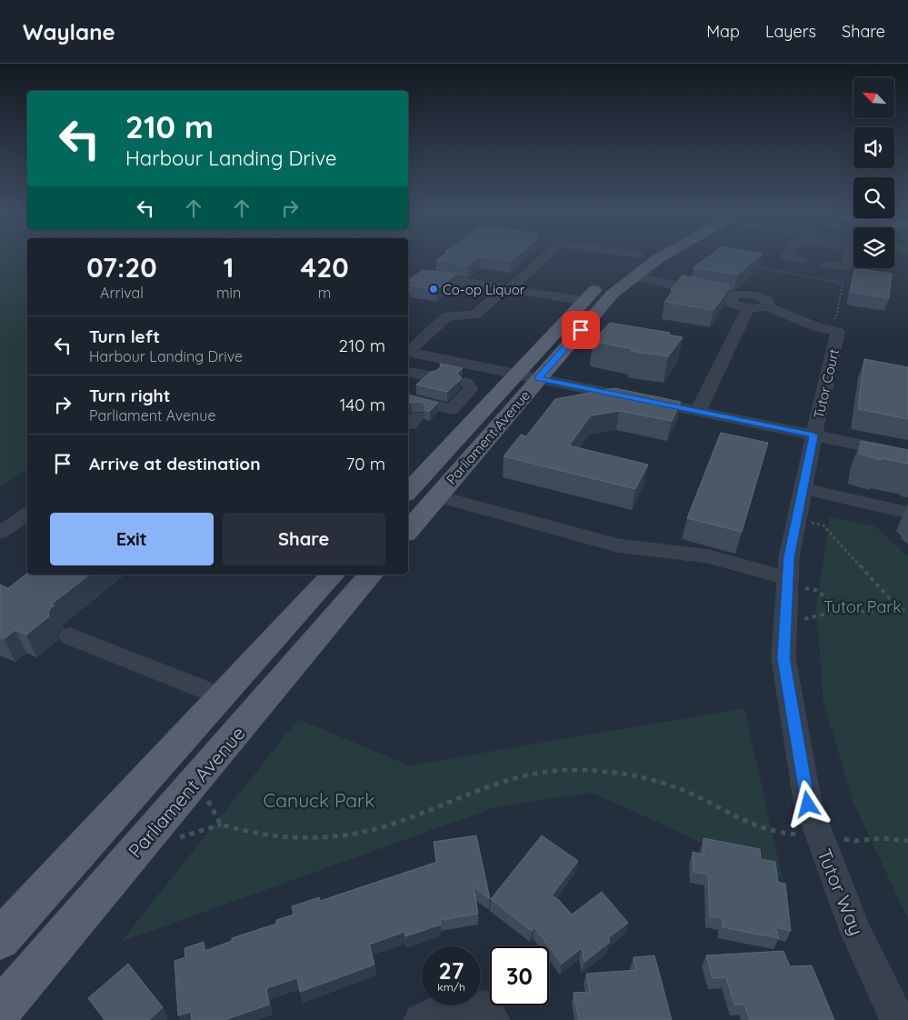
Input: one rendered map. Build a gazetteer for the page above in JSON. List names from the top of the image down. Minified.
{"streets":{"main road":["Parliament Avenue"],"street":["Tutor Court","Tutor Way"]},"crossings":[["Tutor Court","Tutor Way"]],"parks":["Tutor Park","Canuck Park"],"places":["Co-op Liquor"],"north":"top left","page":{"header":"Waylane","nav":["Map","Layers","Share"],"turn":["210 m","Harbour Landing Drive"],"eta":["07:20","Arrival","1","min","420","m"],"list":[{"name":"Turn left","note":"Harbour Landing Drive","value":"210 m"},{"name":"Turn right","note":"Parliament Avenue","value":"140 m"},{"name":"Arrive at destination","value":"70 m"}],"buttons":["Exit","Share"],"speed":"27 km/h","limit":"30"}}
